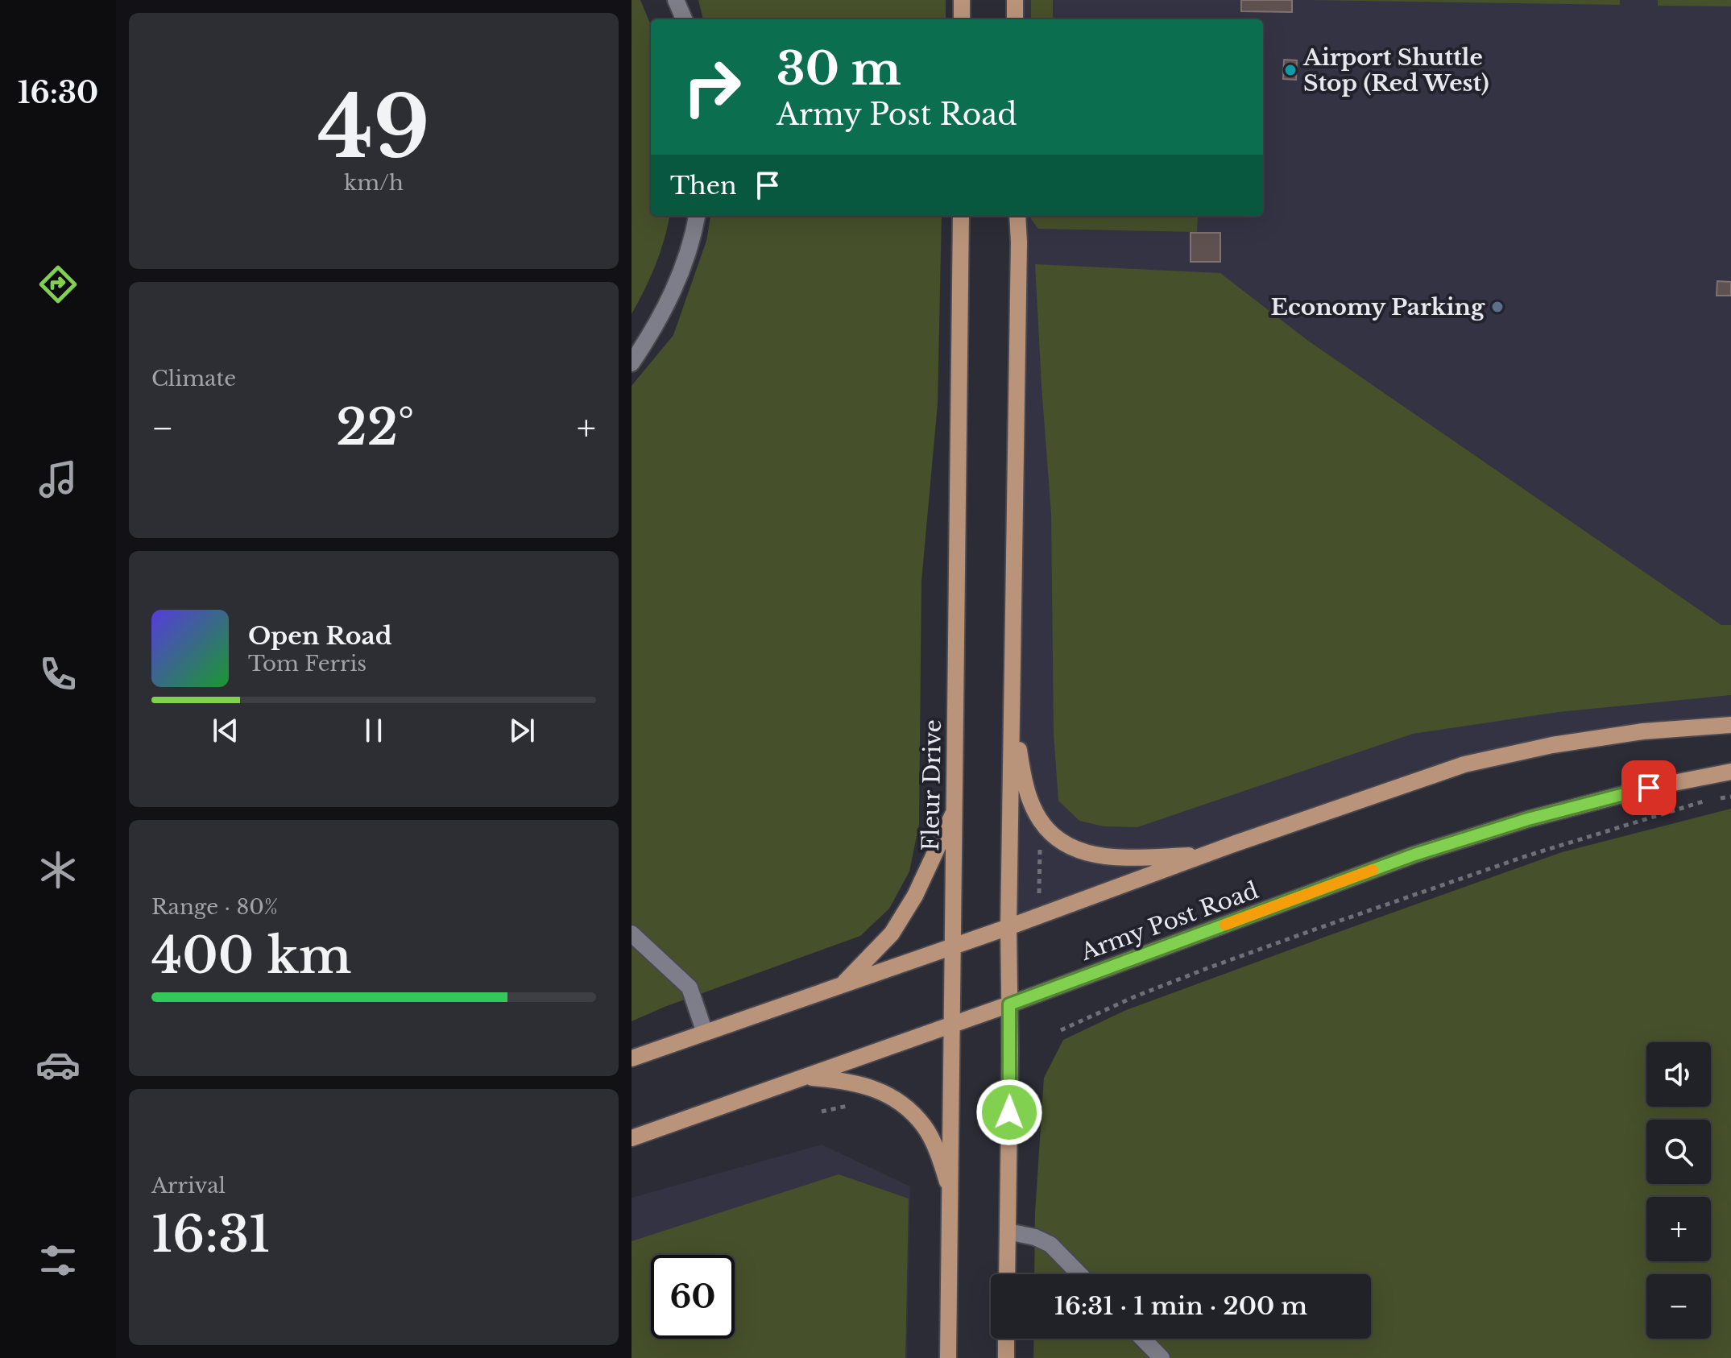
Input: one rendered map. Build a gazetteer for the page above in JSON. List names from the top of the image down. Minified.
{"streets":{"main road":["Fleur Drive","Army Post Road"]},"crossings":[["Fleur Drive","Army Post Road"]],"places":["Airport Shuttle Stop (Red West)","Economy Parking"],"page":{"tabs":"16:30","tile":[["49","km/h"],"Climate",["Range · 80%","400 km"],["Arrival","16:31"]],"turn":["30 m","Army Post Road"],"then":"Then","heat":["−","22°","+"],"song":["Open Road","Tom Ferris"],"map_buttons":["+","−"],"limit":"60","trip":"16:31 · 1 min · 200 m"}}
